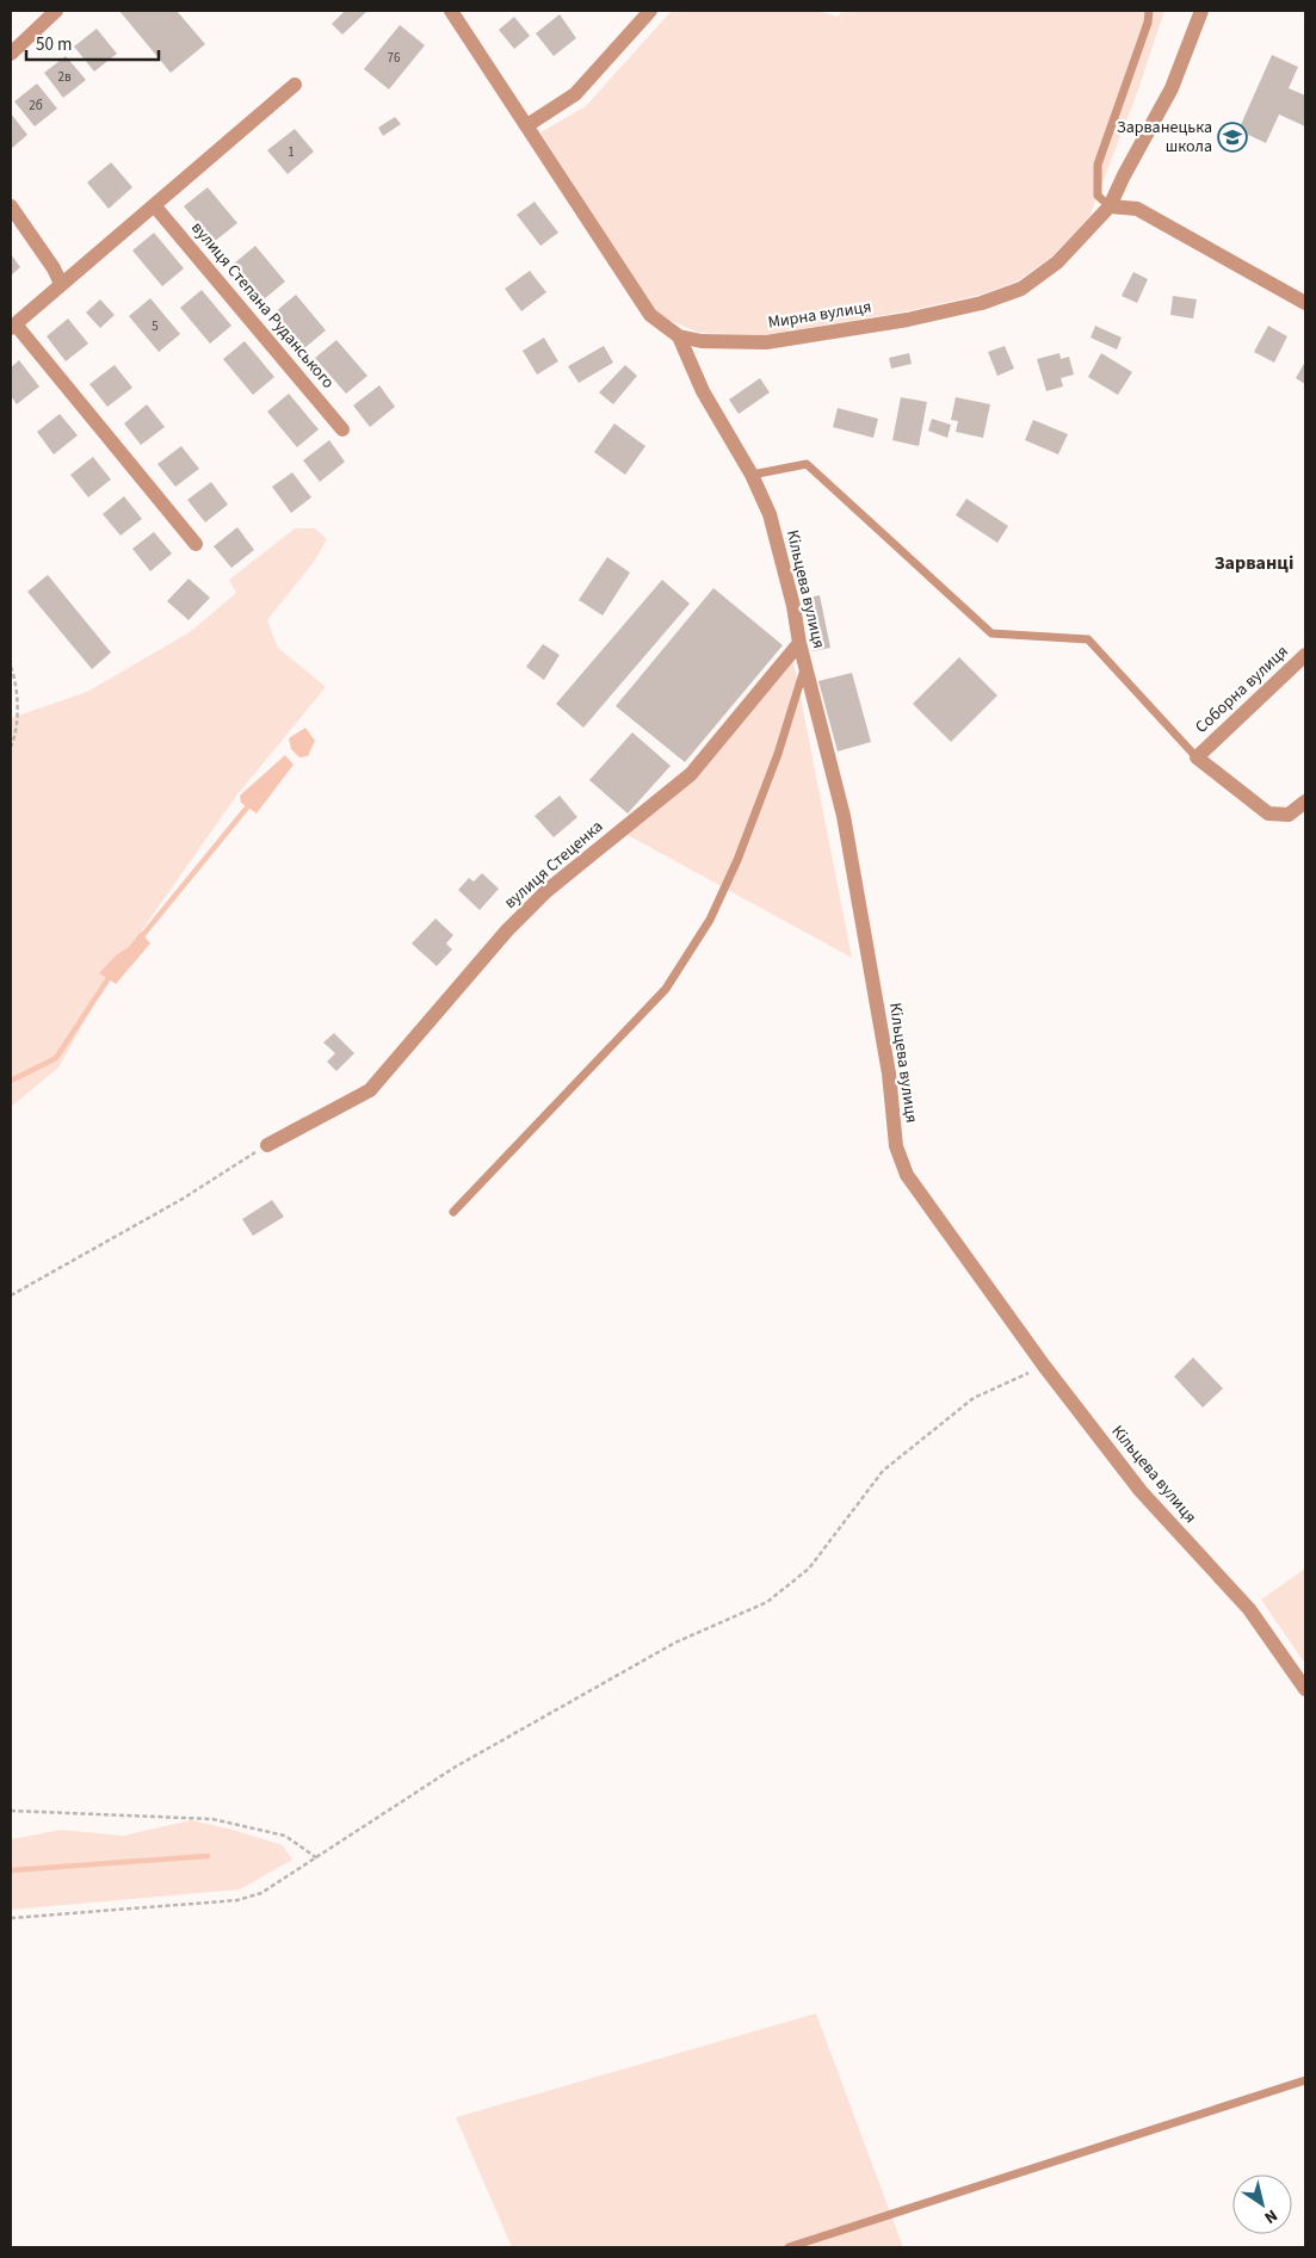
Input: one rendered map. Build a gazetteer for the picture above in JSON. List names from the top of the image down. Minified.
{"streets":{"street":["вулиця Степана Руданського","Мирна вулиця","Кільцева вулиця","Соборна вулиця","вулиця Стеценка"]},"crossings":[["Мирна вулиця","Кільцева вулиця"],["Кільцева вулиця","вулиця Стеценка"]],"districts":["Зарванці"],"places":{"school or university":["Зарванецька школа"]},"house_numbers":["76","2в","2б","1","5"],"scale_bar":"50 m","north":"bottom right"}
